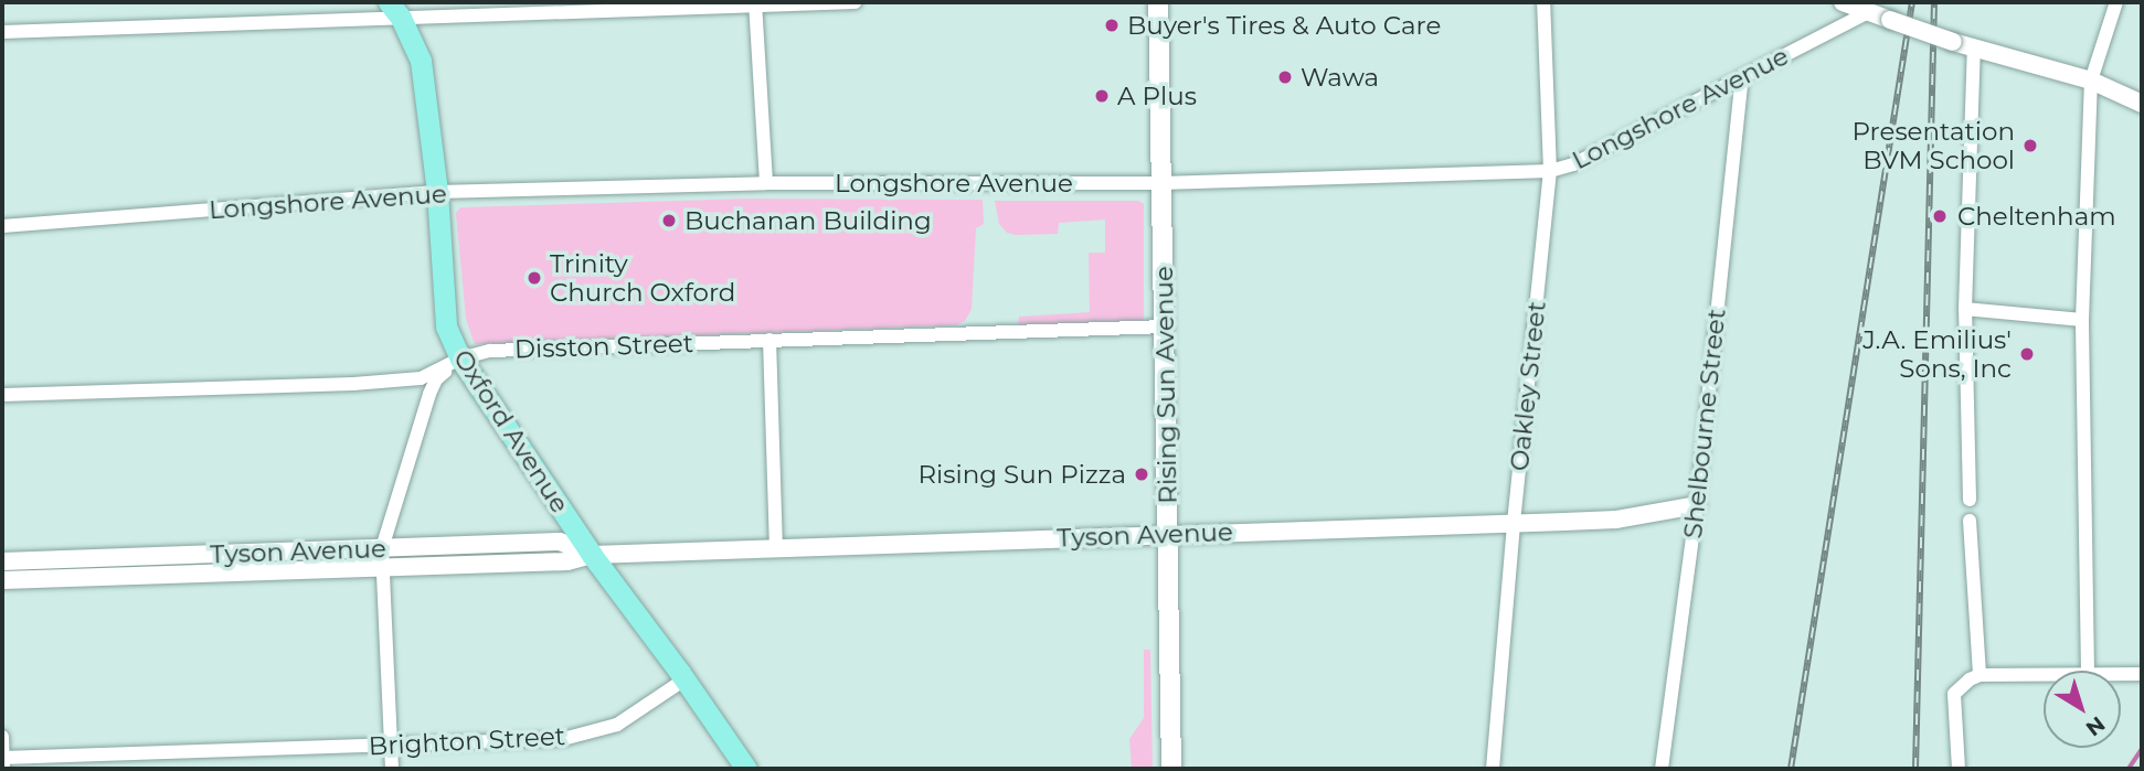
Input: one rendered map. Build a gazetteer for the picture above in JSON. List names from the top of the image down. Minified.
{"streets":{"main road":["Rising Sun Avenue","Oxford Avenue"],"street":["Longshore Avenue","Disston Street","Oakley Street","Shelbourne Street","Tyson Avenue","Brighton Street"]},"crossings":[["Longshore Avenue","Rising Sun Avenue"],["Longshore Avenue","Oakley Street"],["Longshore Avenue","Shelbourne Street"],["Longshore Avenue","Oxford Avenue"],["Disston Street","Rising Sun Avenue"],["Disston Street","Oxford Avenue"],["Rising Sun Avenue","Tyson Avenue"],["Oakley Street","Tyson Avenue"],["Shelbourne Street","Tyson Avenue"],["Oxford Avenue","Tyson Avenue"],["Oxford Avenue","Brighton Street"]],"places":["Buyer's Tires & Auto Care","Wawa","A Plus","Presentation BVM School","Cheltenham","Buchanan Building","Trinity Church Oxford","J.A. Emilius' Sons, Inc","Rising Sun Pizza"],"north":"bottom right"}
